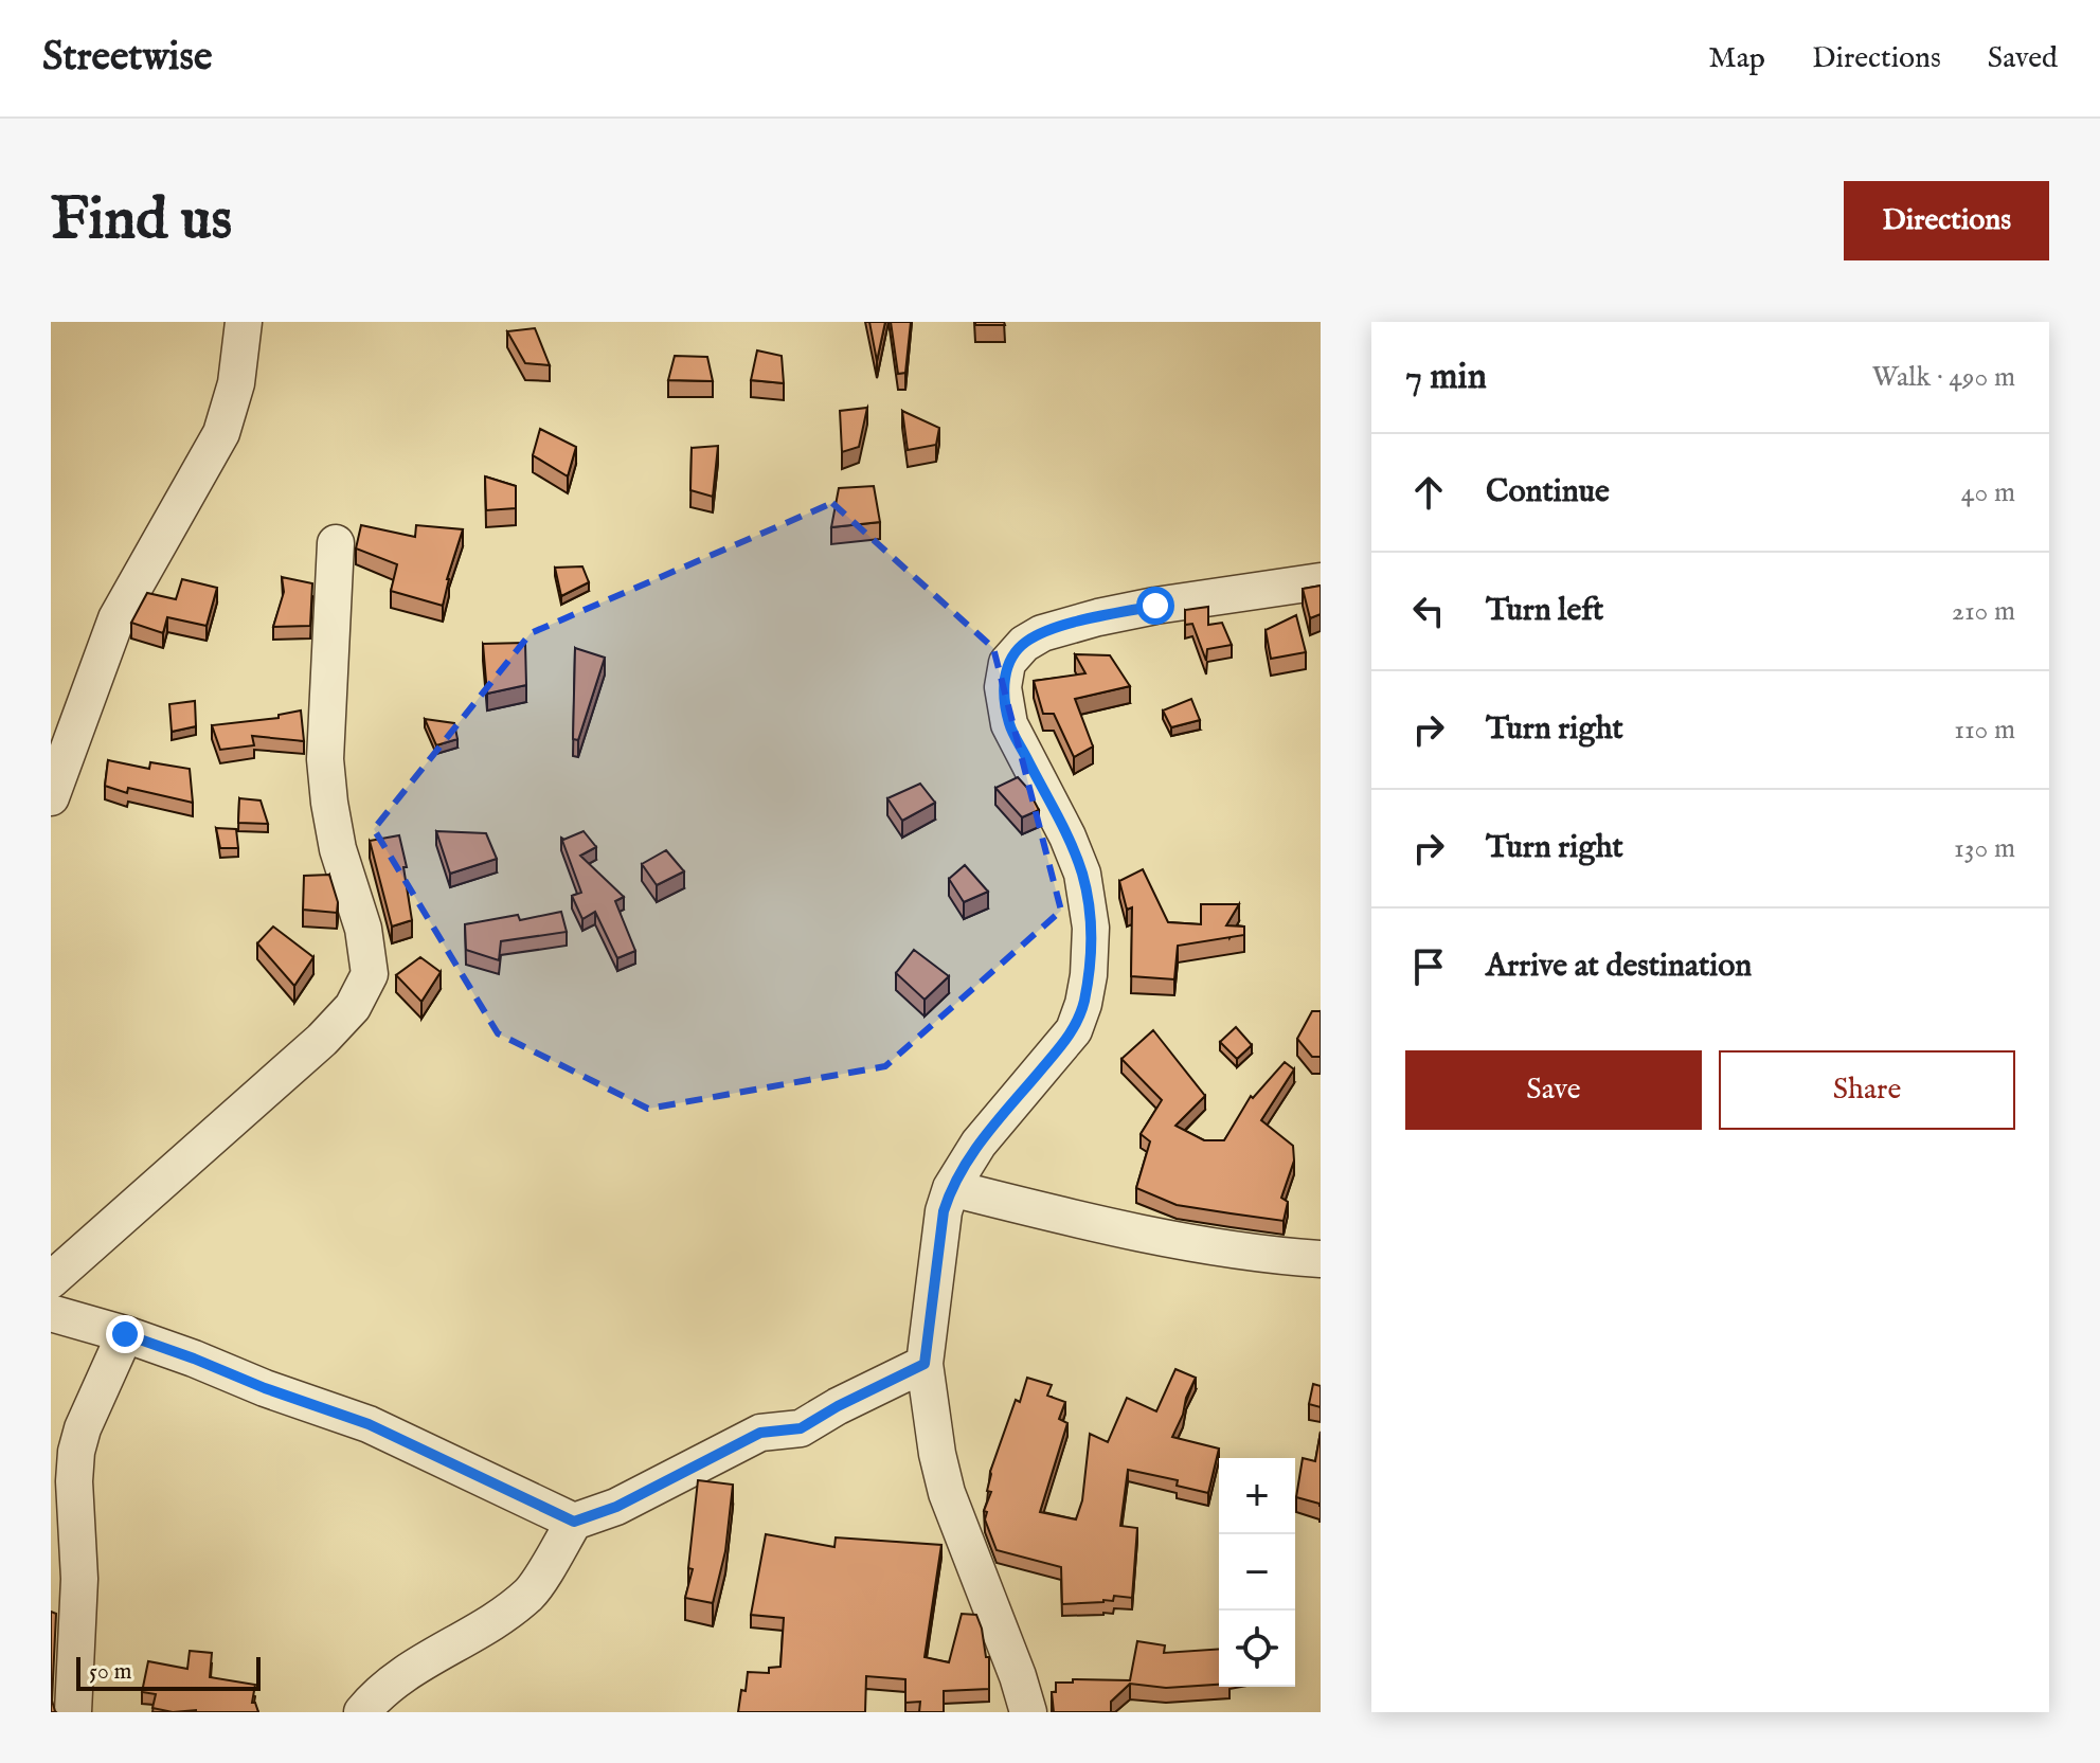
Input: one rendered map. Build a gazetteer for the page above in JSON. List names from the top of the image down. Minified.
{"scale_bar":"50 m","page":{"header":"Streetwise","nav":["Map","Directions","Saved"],"buttons":["Directions",["Save","Share"]],"title":"Find us","heading":["7 min","Walk · 490 m"],"list":[["Continue","40 m"],["Turn left","210 m"],["Turn right","110 m"],["Turn right","130 m"],"Arrive at destination"],"map_buttons":["+","−"],"scale":"50 m"}}
